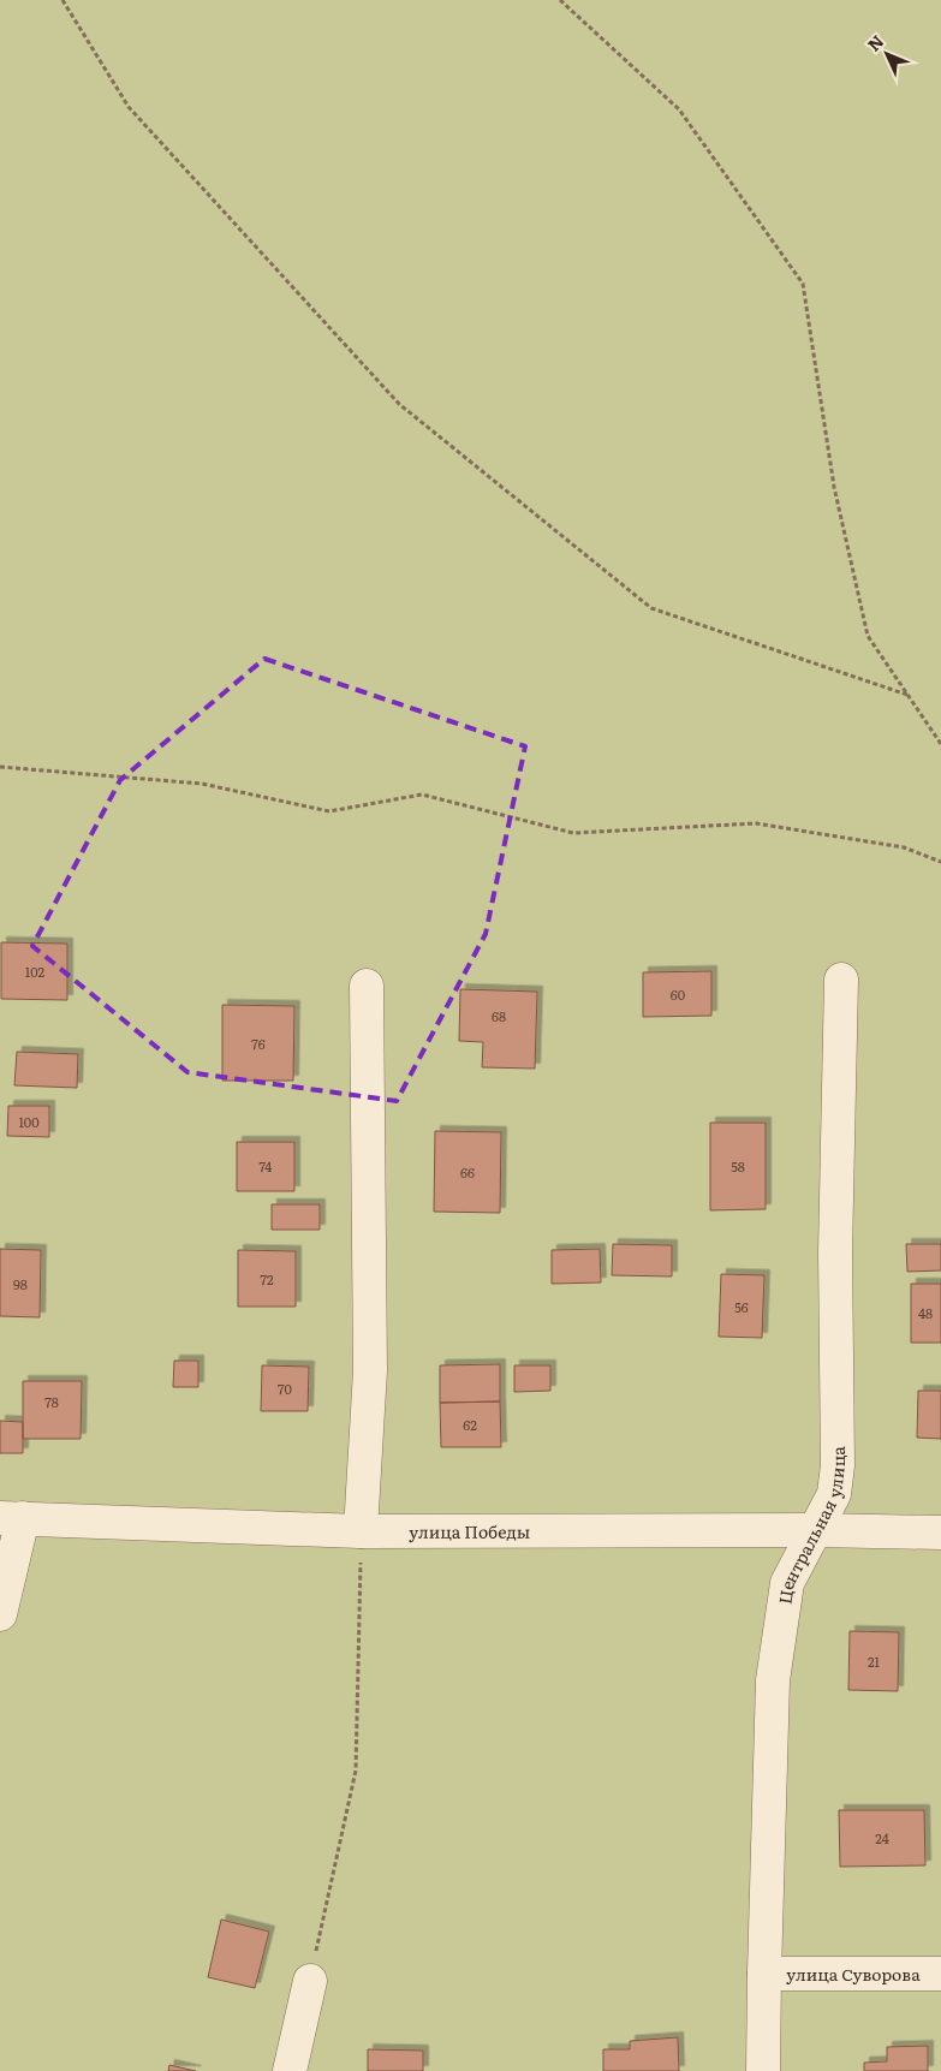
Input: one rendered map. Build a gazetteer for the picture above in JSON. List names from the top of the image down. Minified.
{"streets":{"street":["Центральная улица","улица Победы","улица Суворова"]},"crossings":[["Центральная улица","улица Победы"],["Центральная улица","улица Суворова"]],"house_numbers":["102","60","68","76","100","74","58","66","72","98","56","48","70","78","62","21","24"],"north":"top left"}
